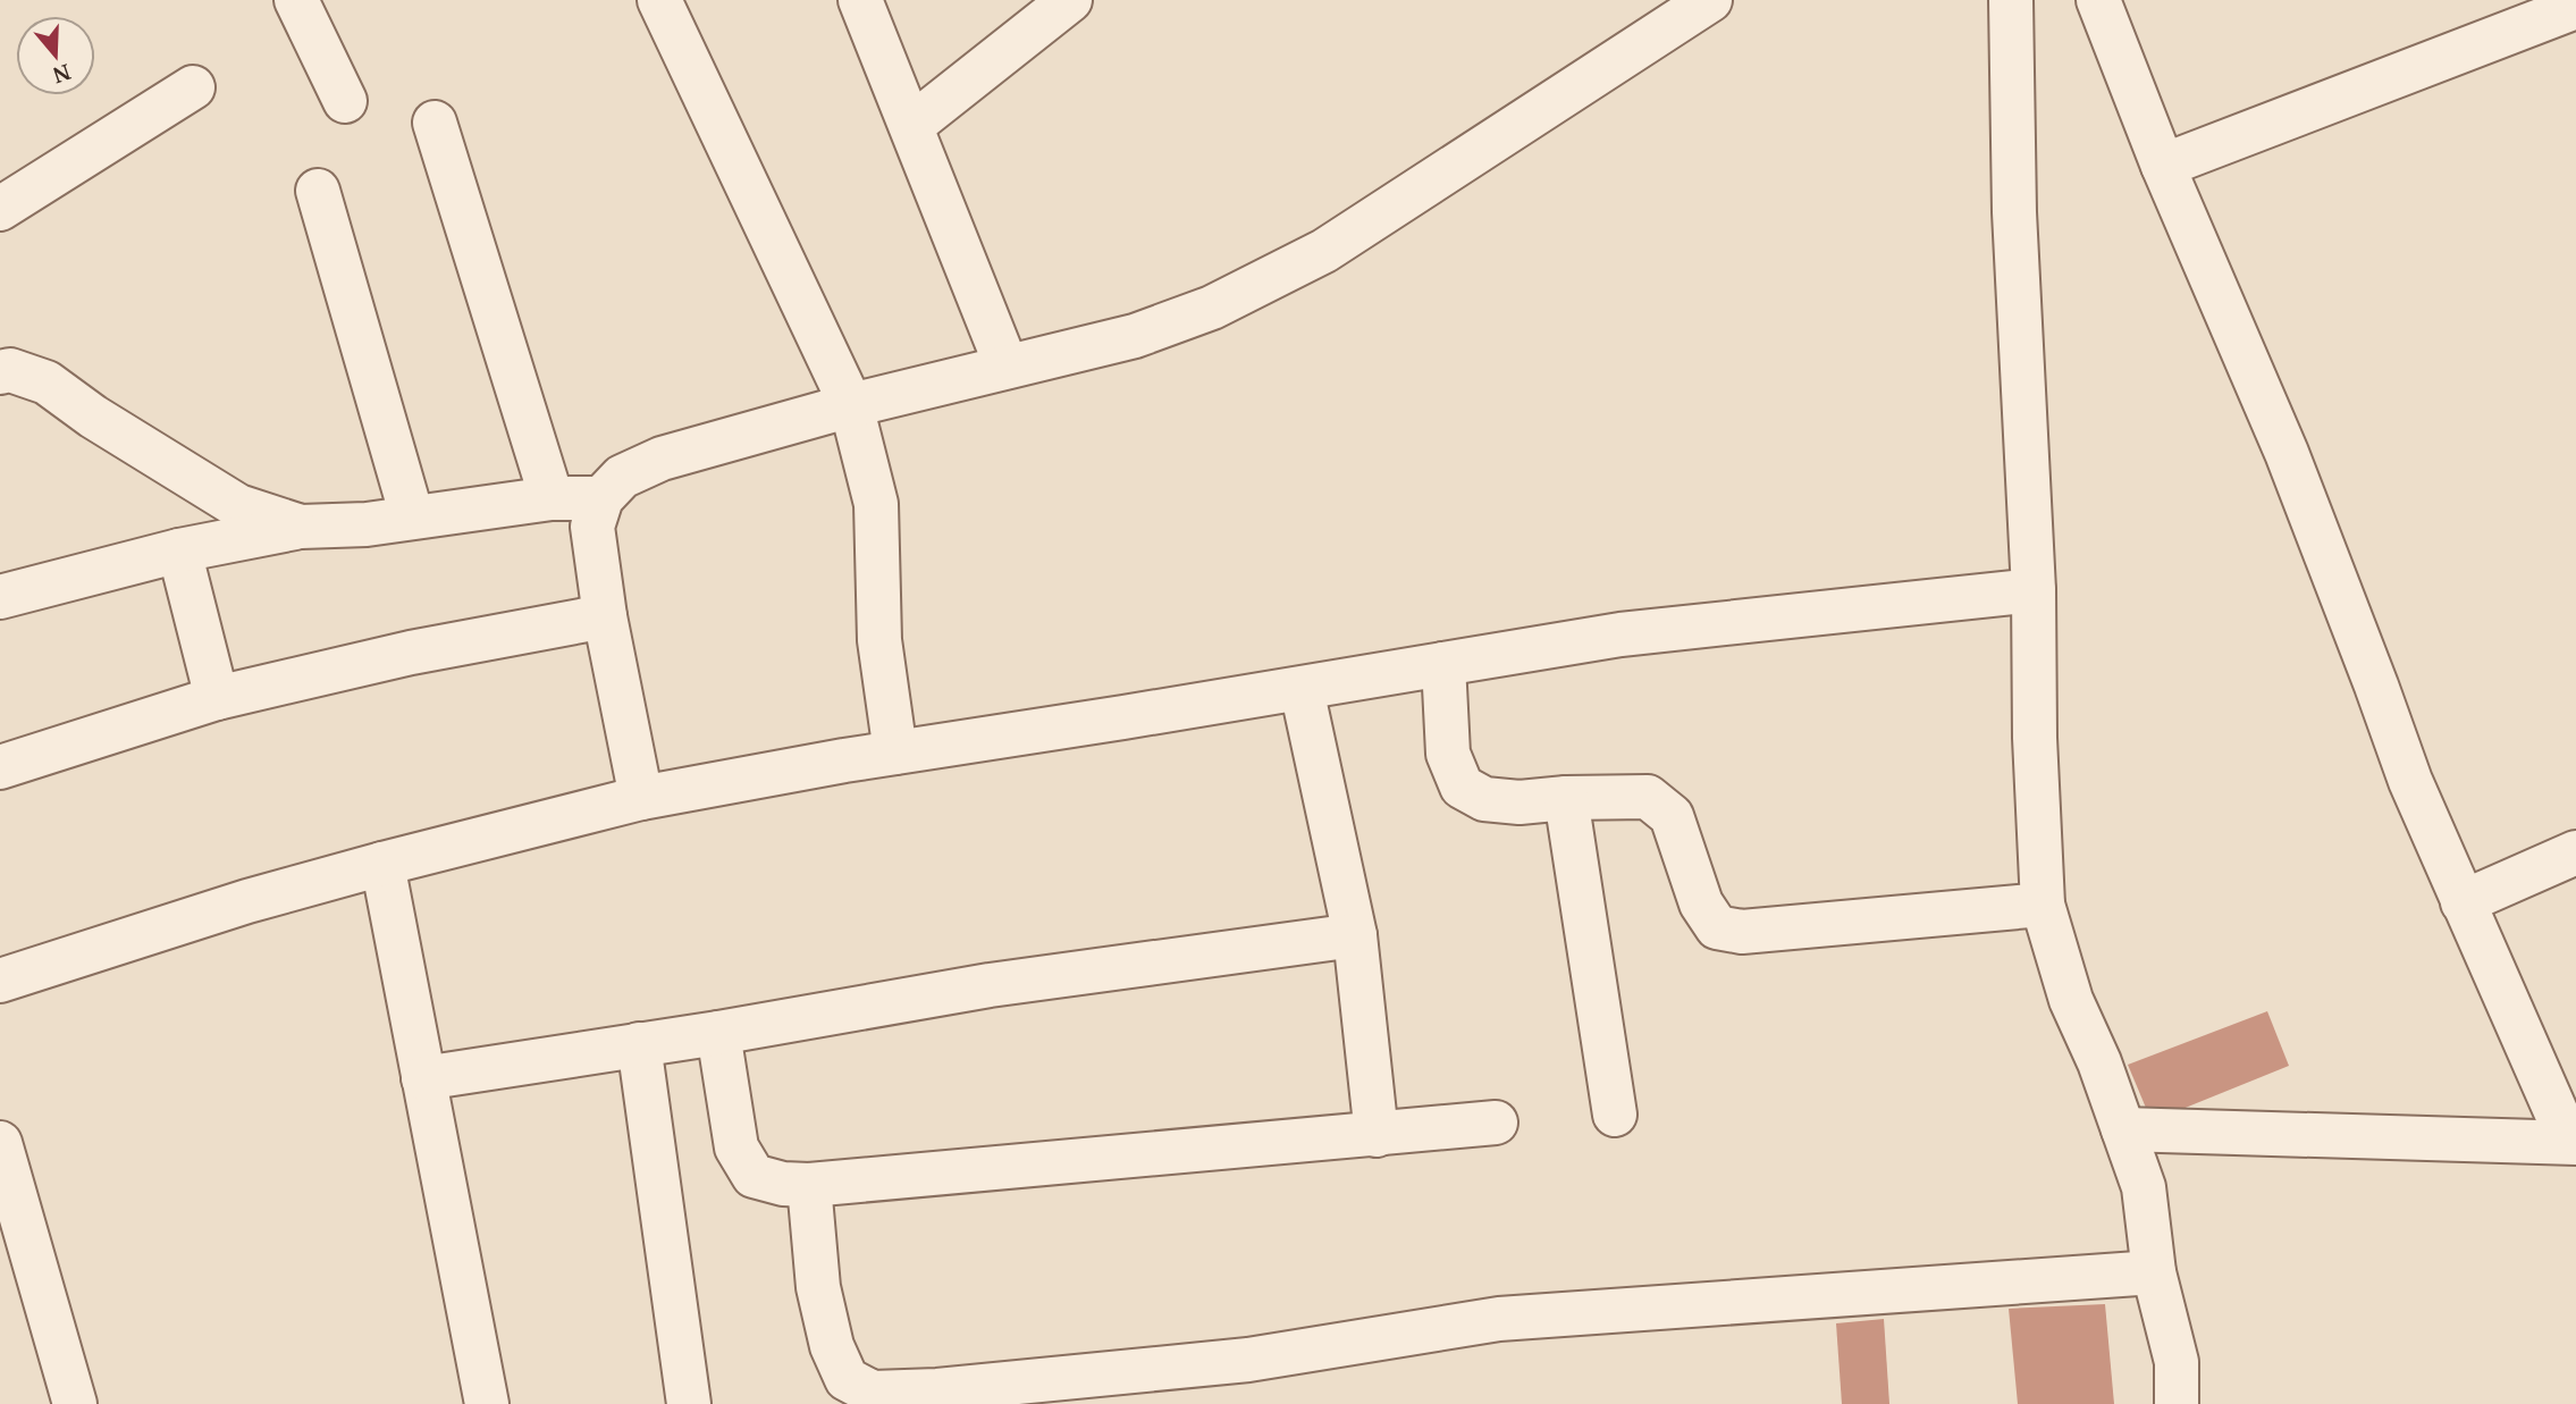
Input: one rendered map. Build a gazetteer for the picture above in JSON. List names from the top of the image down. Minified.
{"north":"bottom"}
